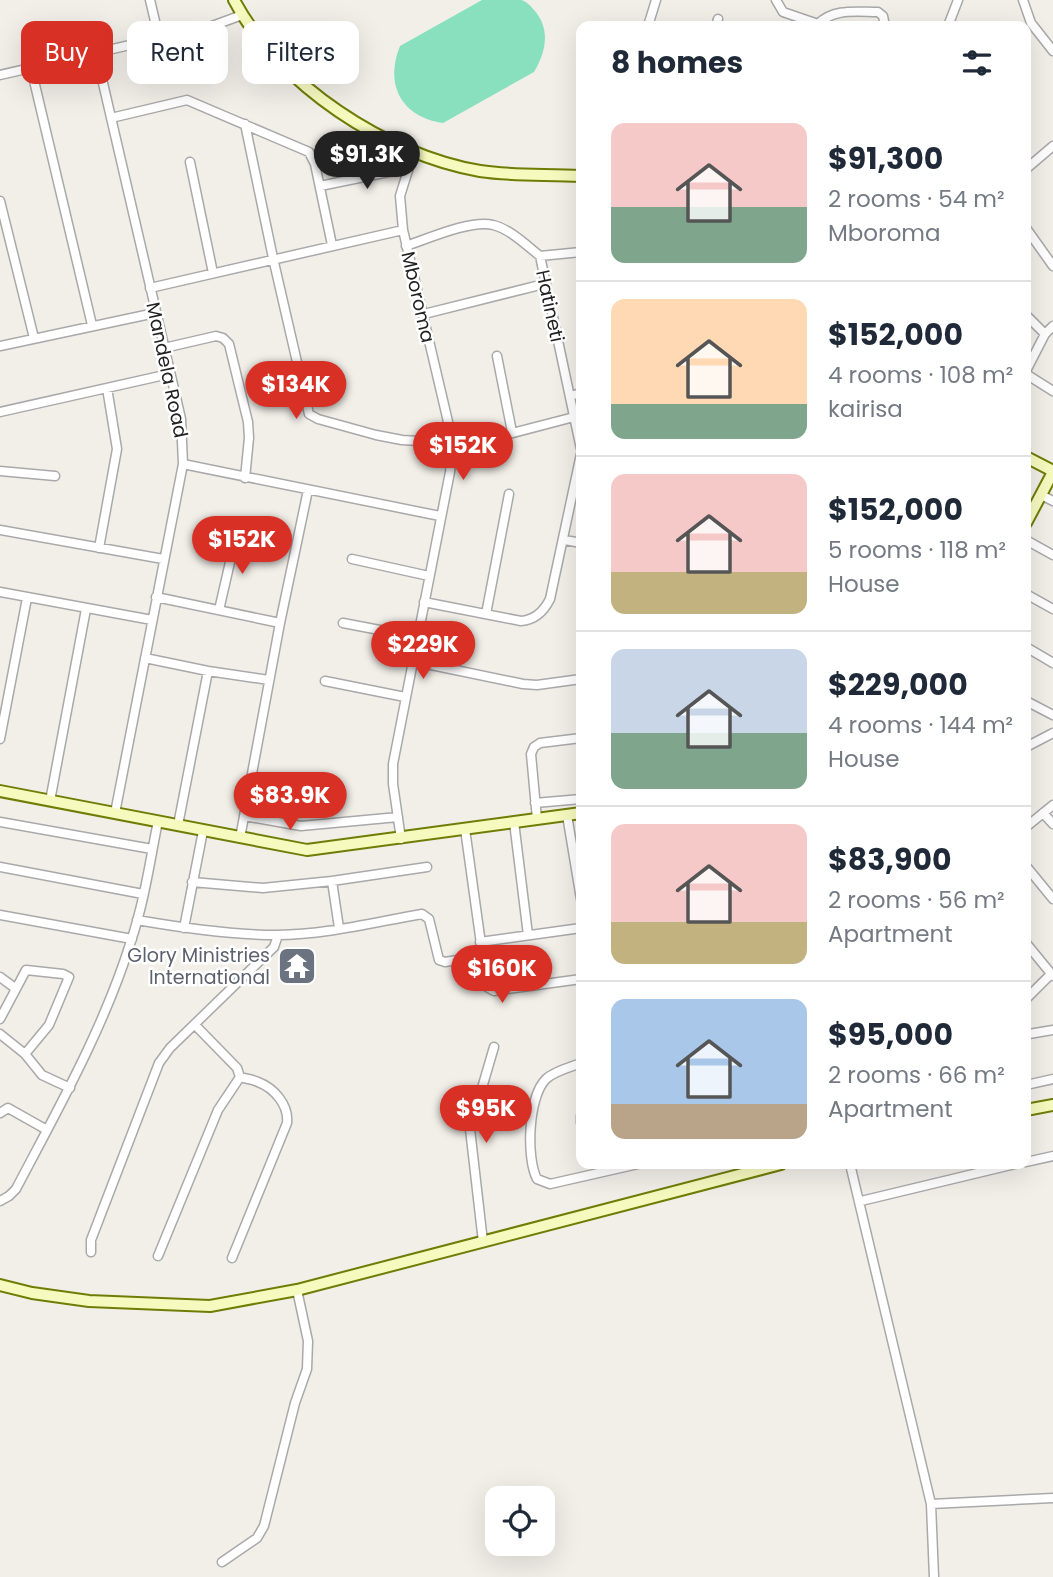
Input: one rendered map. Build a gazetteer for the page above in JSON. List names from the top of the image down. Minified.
{"streets":{"street":["Mboroma","Hatineti","Mandela Road"]},"crossings":[["Mboroma","Hatineti"]],"places":{"temple":["Glory Ministries International"]},"page":{"chip":["Buy","Rent","Filters"],"heading":"8 homes","list":[{"name":"$91,300","note":"2 rooms · 54 m² · Mboroma"},{"name":"$152,000","note":"4 rooms · 108 m² · kairisa"},{"name":"$152,000","note":"5 rooms · 118 m² · House"},{"name":"$229,000","note":"4 rooms · 144 m² · House"},{"name":"$83,900","note":"2 rooms · 56 m² · Apartment"},{"name":"$95,000","note":"2 rooms · 66 m² · Apartment"}],"price":["$91.3K","$134K","$152K","$152K","$229K","$83.9K","$160K","$95K"]}}
